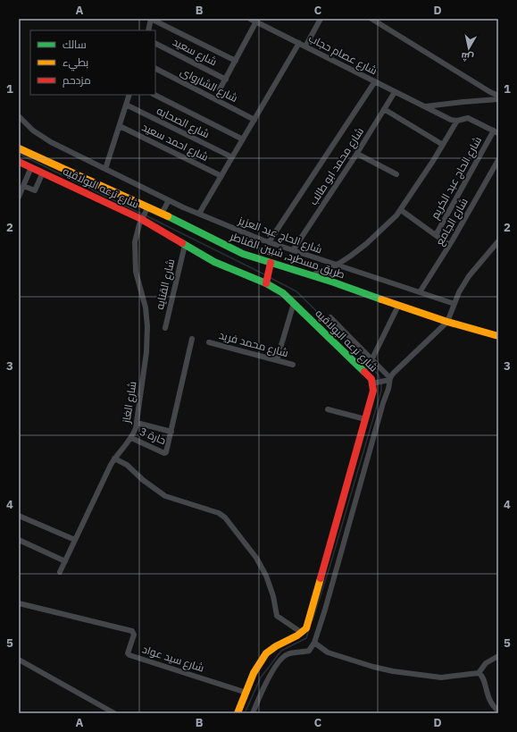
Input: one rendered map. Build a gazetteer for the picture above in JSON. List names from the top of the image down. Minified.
{"streets":{"street":["شارع سعيد","شارع عصام حجاب","شارع الشارواى","شارع الصحابه","شارع احمد سعيد","شارع محمد ابو طالب","شارع الحاج عبد الكريم","شارع ترعه البولاقيه","شارع الجامع","شارع الحاج عبد العزيز","طريق مسطرد, شبين القناطر","شارع القنايه","شارع محمد فريد","شارع الغاز","حارة 3","شارع سيد عواد"]},"crossings":[["شارع عصام حجاب","شارع الشارواى"],["شارع عصام حجاب","شارع الصحابه"],["شارع عصام حجاب","شارع احمد سعيد"],["شارع عصام حجاب","شارع محمد ابو طالب"],["شارع عصام حجاب","شارع الحاج عبد الكريم"],["شارع عصام حجاب","شارع الحاج عبد العزيز"],["شارع محمد ابو طالب","شارع الحاج عبد العزيز"],["شارع ترعه البولاقيه","طريق مسطرد, شبين القناطر"],["شارع ترعه البولاقيه","شارع القنايه"],["شارع ترعه البولاقيه","شارع الغاز"],["شارع الجامع","شارع الحاج عبد العزيز"],["طريق مسطرد, شبين القناطر","شارع الغاز"],["شارع الغاز","حارة 3"]],"legend":["سالك","بطيء","مزدحم"],"north":"bottom","grid":{"columns":["A","B","C","D"],"rows":["1","2","3","4","5"]}}
